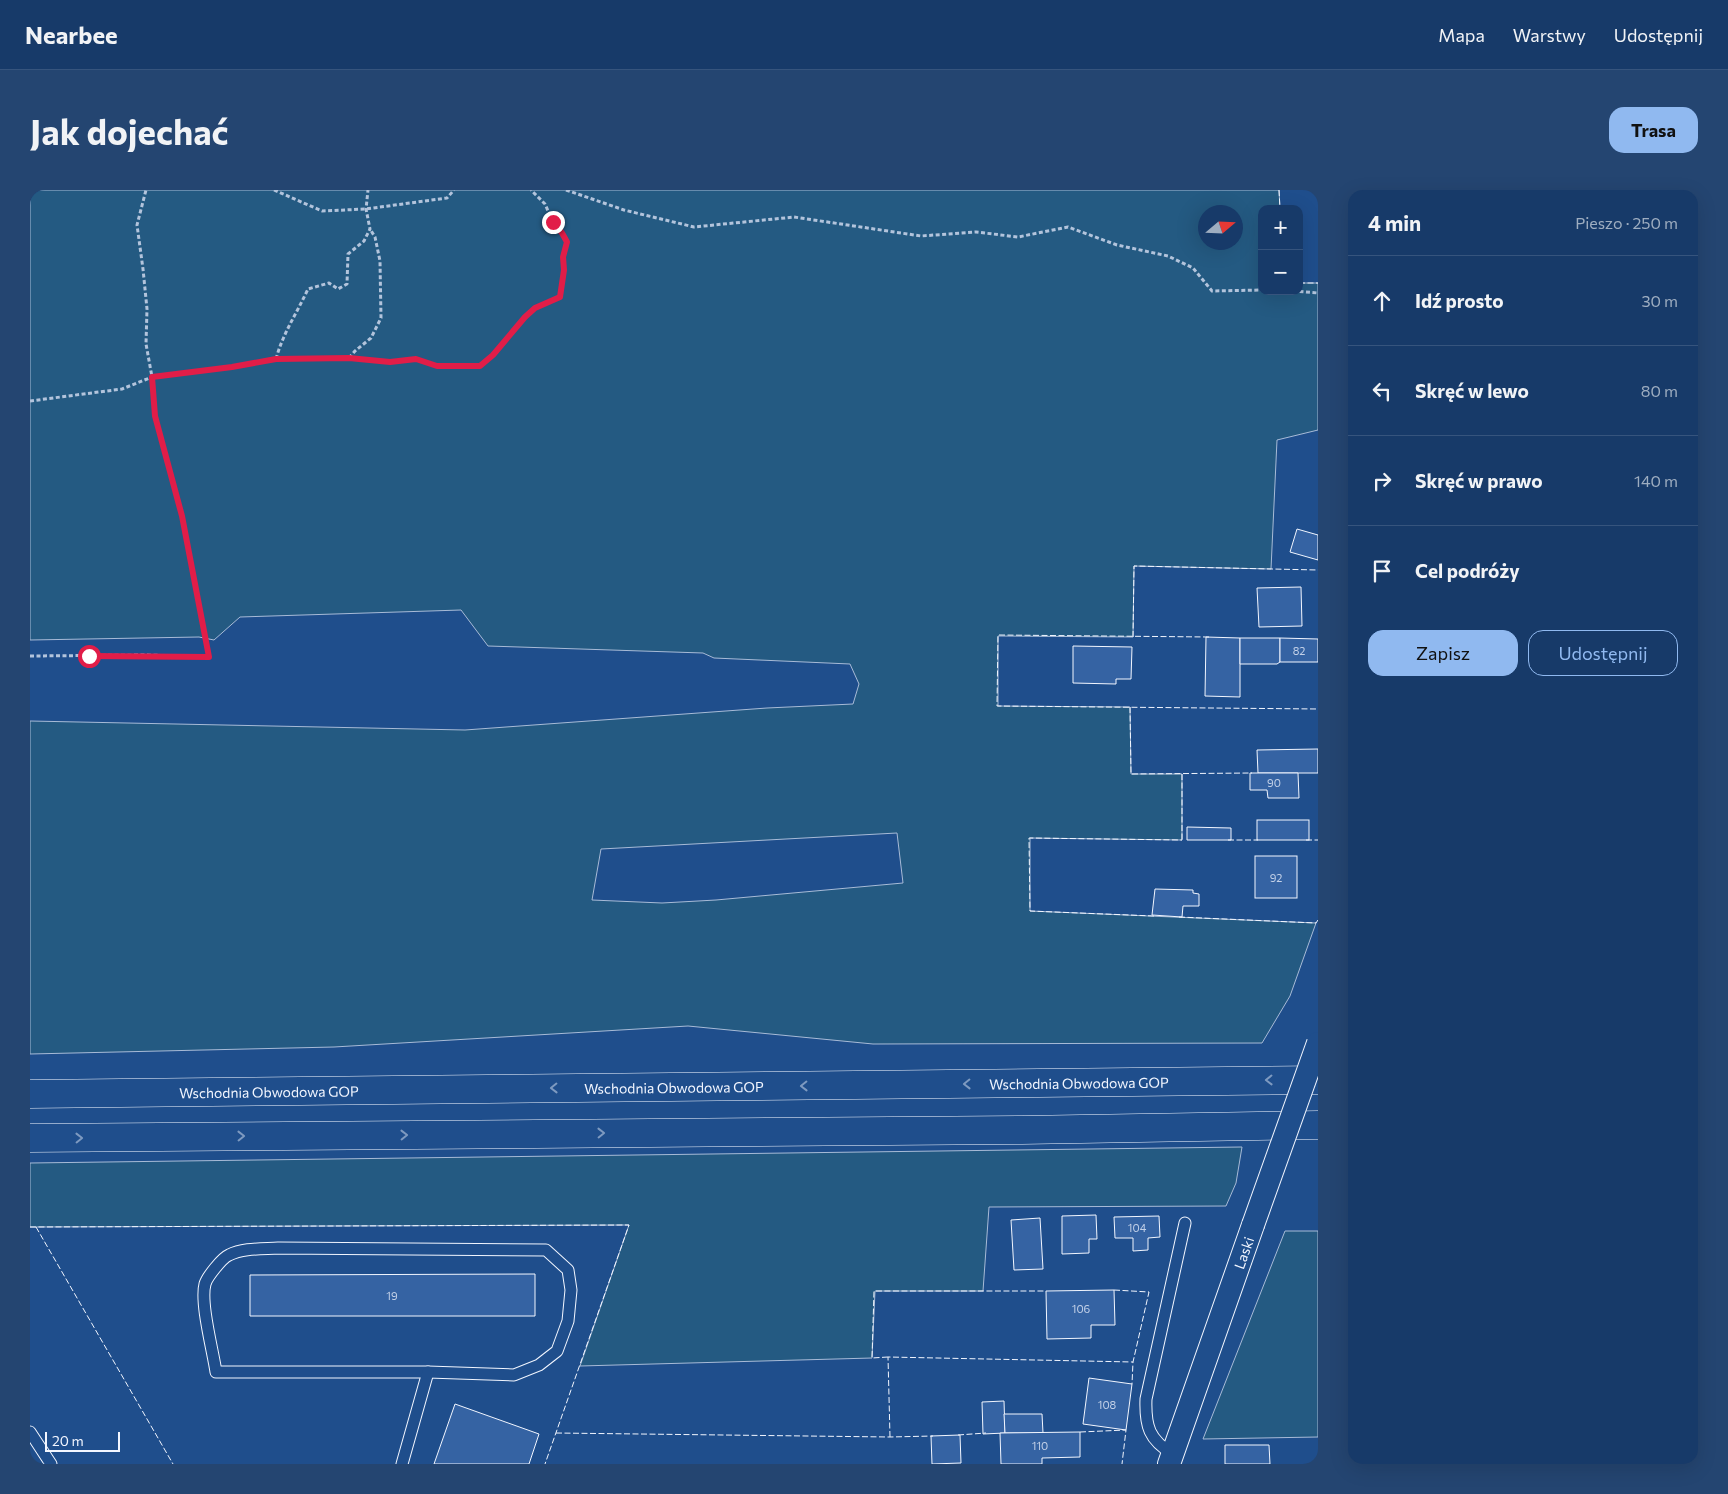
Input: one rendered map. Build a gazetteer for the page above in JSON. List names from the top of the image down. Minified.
{"streets":{"highway":["Wschodnia Obwodowa GOP"],"street":["Laski"]},"house_numbers":["82","90","92","104","19","106","108","110"],"scale_bar":"20 m","north":"right","page":{"header":"Nearbee","nav":["Mapa","Warstwy","Udostępnij"],"buttons":["Trasa",["Zapisz","Udostępnij"]],"title":"Jak dojechać","heading":["4 min","Pieszo · 250 m"],"map_buttons":["+","−"],"list":[["Idź prosto","30 m"],["Skręć w lewo","80 m"],["Skręć w prawo","140 m"],"Cel podróży"],"scale":"20 m"}}
